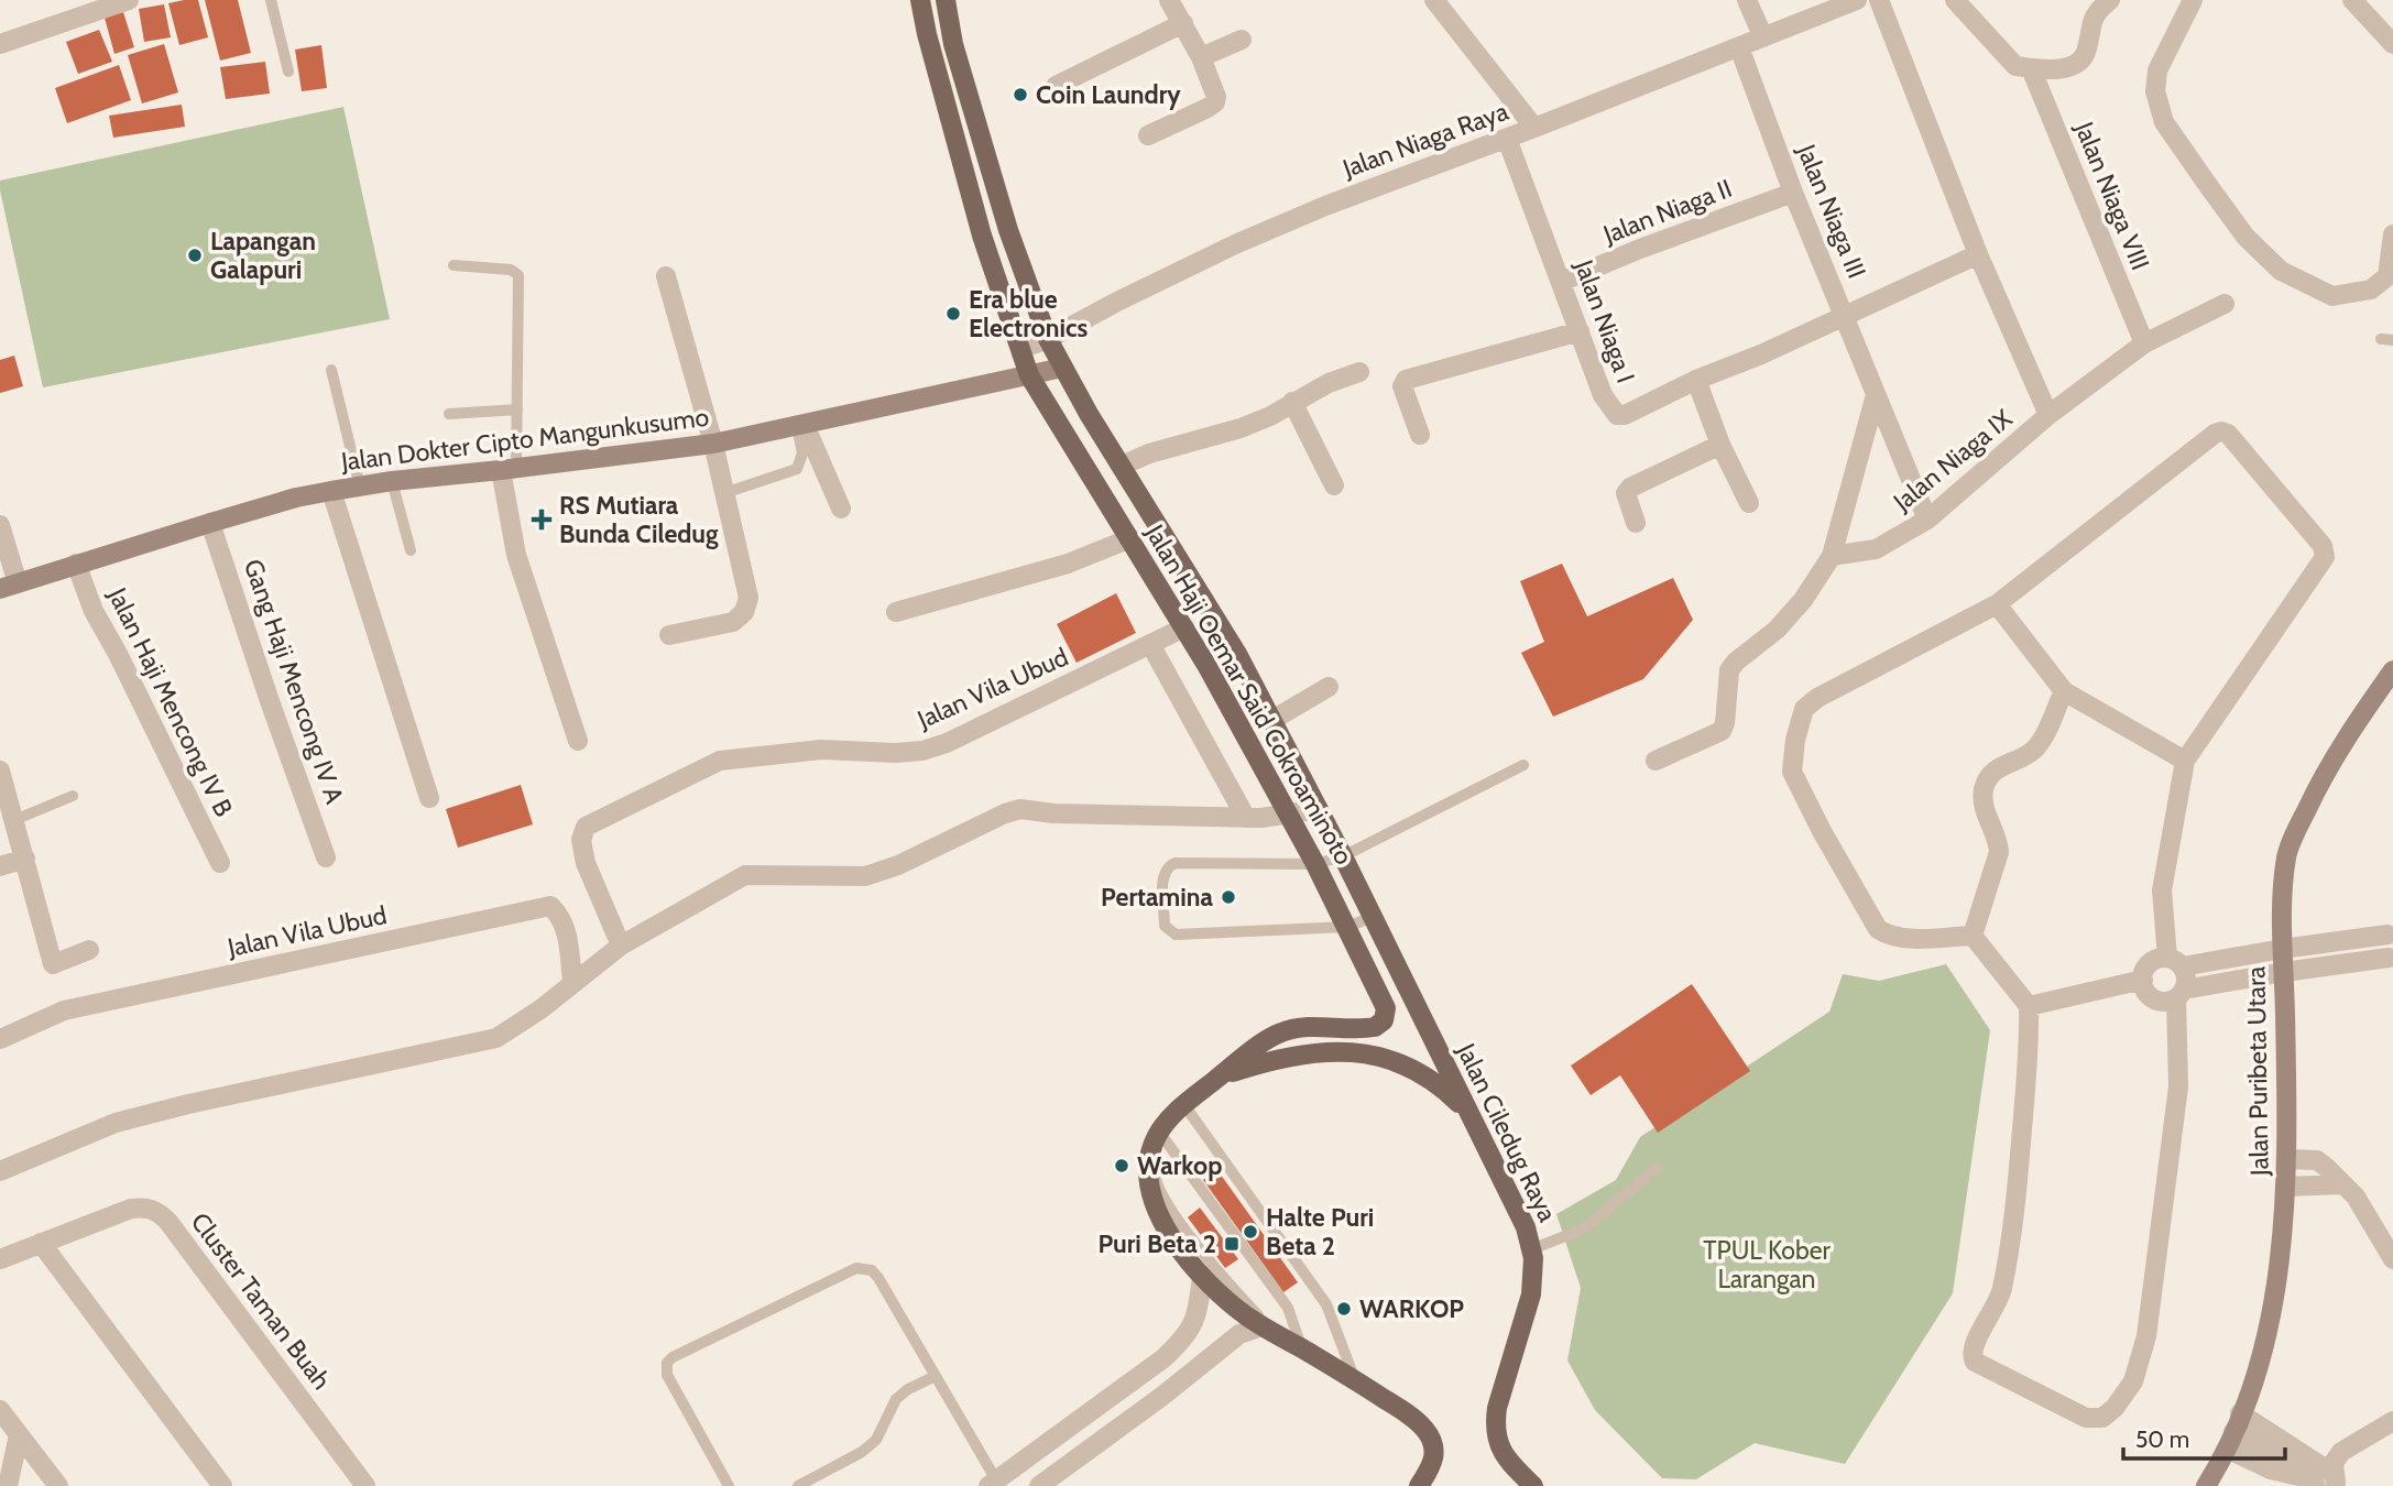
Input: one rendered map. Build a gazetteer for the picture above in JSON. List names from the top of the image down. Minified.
{"streets":{"main road":["Jalan Dokter Cipto Mangunkusumo","Jalan Haji Oemar Said Cokroaminoto","Jalan Puribeta Utara","Jalan Ciledug Raya"],"street":["Jalan Niaga Raya","Jalan Niaga VIII","Jalan Niaga II","Jalan Niaga III","Jalan Niaga I","Jalan Niaga IX","Gang Haji Mencong IV A","Jalan Vila Ubud","Jalan Haji Mencong IV B","Cluster Taman Buah"]},"crossings":[["Jalan Niaga Raya","Jalan Niaga III"],["Jalan Niaga Raya","Jalan Niaga I"],["Jalan Niaga Raya","Jalan Haji Oemar Said Cokroaminoto"],["Jalan Niaga VIII","Jalan Niaga IX"],["Jalan Niaga II","Jalan Niaga III"],["Jalan Niaga II","Jalan Niaga I"],["Jalan Niaga III","Jalan Niaga I"],["Jalan Niaga III","Jalan Niaga IX"],["Jalan Dokter Cipto Mangunkusumo","Gang Haji Mencong IV A"],["Jalan Dokter Cipto Mangunkusumo","Jalan Haji Oemar Said Cokroaminoto"],["Jalan Dokter Cipto Mangunkusumo","Jalan Haji Mencong IV B"],["Jalan Vila Ubud","Jalan Haji Oemar Said Cokroaminoto"],["Jalan Haji Oemar Said Cokroaminoto","Jalan Ciledug Raya"]],"parks":["TPUL Kober Larangan"],"places":{"other":["Coin Laundry","Lapangan Galapuri","Era blue Electronics","Pertamina","Warkop","Halte Puri Beta 2","WARKOP"],"health":["RS Mutiara Bunda Ciledug"],"transit":["Puri Beta 2"]},"scale_bar":"50 m"}
